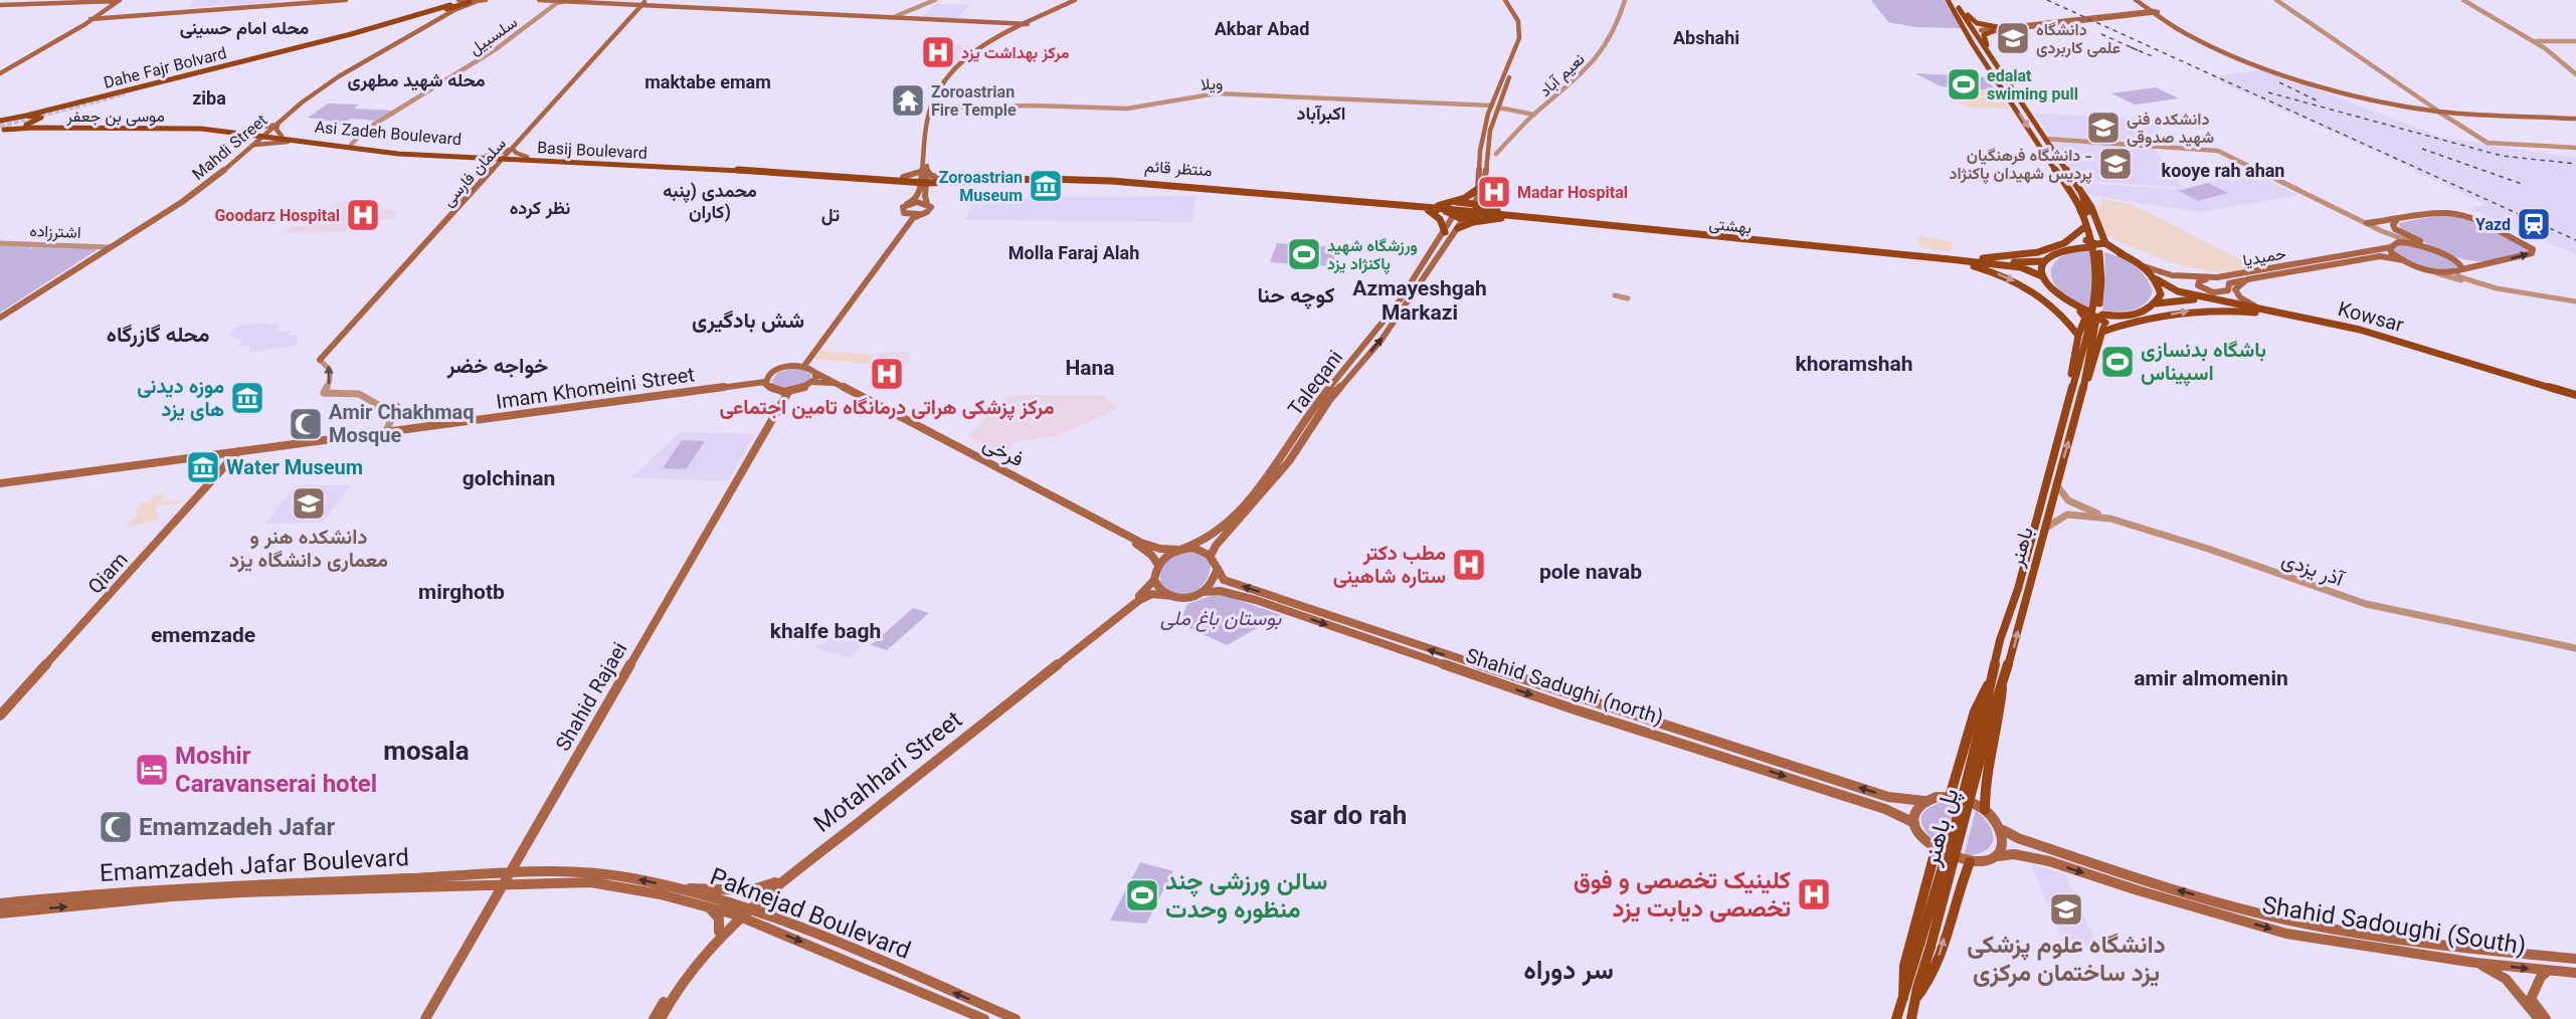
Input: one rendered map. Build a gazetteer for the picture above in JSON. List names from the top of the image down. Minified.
{"streets":{"main road":["Dahe Fajr Bolvard","موسی بن جعفر","Asi Zadeh Boulevard","Mahdi Street","Basij Boulevard","منتظر قائم","سلمان فارسی","بهشتی","حمیدیا","Kowsar","Taleqani","Imam Khomeini Street","فرخی","باهنر","Qiam","Shahid Sadughi (north)","Shahid Rajaei","Motahhari Street","پل باهنر","Emamzadeh Jafar Boulevard","Paknejad Boulevard","Shahid Sadoughi (South)"],"street":["سلسبیل","نعیم آباد","ویلا","اشترزاده","آذر یزدی"]},"crossings":[["سلسبیل","Asi Zadeh Boulevard"],["Dahe Fajr Bolvard","موسی بن جعفر"],["Dahe Fajr Bolvard","Mahdi Street"],["موسی بن جعفر","Asi Zadeh Boulevard"],["موسی بن جعفر","Mahdi Street"],["موسی بن جعفر","Basij Boulevard"],["Asi Zadeh Boulevard","Mahdi Street"],["Asi Zadeh Boulevard","Basij Boulevard"],["Mahdi Street","Basij Boulevard"],["Mahdi Street","اشترزاده"],["Basij Boulevard","منتظر قائم"],["Basij Boulevard","سلمان فارسی"],["منتظر قائم","بهشتی"],["بهشتی","حمیدیا"],["بهشتی","Kowsar"],["حمیدیا","Kowsar"],["Taleqani","فرخی"],["Taleqani","Shahid Sadughi (north)"],["Taleqani","Motahhari Street"],["Imam Khomeini Street","Qiam"],["فرخی","Shahid Sadughi (north)"],["فرخی","Motahhari Street"],["باهنر","آذر یزدی"],["باهنر","پل باهنر"],["Shahid Sadughi (north)","Motahhari Street"],["Shahid Sadughi (north)","Shahid Sadoughi (South)"],["Shahid Rajaei","Emamzadeh Jafar Boulevard"],["Shahid Rajaei","Paknejad Boulevard"],["Motahhari Street","Paknejad Boulevard"],["Emamzadeh Jafar Boulevard","Paknejad Boulevard"]],"districts":["محله امام حسینی","Akbar Abad","Abshahi","محله شهید مطهری","maktabe emam","ziba","اکبرآباد","kooye rah ahan","محمدی (پنبه کاران)","نظر کرده","تل","Molla Faraj Alah","Azmayeshgah Markazi","کوچه حنا","شش بادگیری","محله گازرگاه","khoramshah","خواجه خضر","Hana","golchinan","pole navab","mirghotb","khalfe bagh","ememzade","amir almomenin","mosala","sar do rah","سر دوراه"],"parks":["بوستان باغ ملی"],"places":{"school or university":["دانشگاه علمی کاربردی","دانشکده فنی شهید صدوقی","دانشگاه فرهنگیان - پردیس شهیدان پاکنژاد","دانشکده هنر و معماری دانشگاه یزد","دانشگاه علوم پزشکی یزد ساختمان مرکزی"],"hospital":["مرکز بهداشت یزد","Madar Hospital","Goodarz Hospital","مرکز پزشکی هراتی درمانگاه تامین اجتماعی","مطب دکتر ستاره شاهینی","کلینیک تخصصی و فوق تخصصی دیابت یزد"],"sports":["edalat swiming pull","ورزشگاه شهید پاکنژاد یزد","باشگاه بدنسازی اسپیناس","سالن ورزشی چند منظوره وحدت"],"temple":["Zoroastrian Fire Temple"],"museum":["Zoroastrian Museum","موزه دیدنی های یزد","Water Museum"],"station":["Yazd"],"mosque":["Amir Chakhmaq Mosque","Emamzadeh Jafar"],"hotel":["Moshir Caravanserai hotel"]}}
